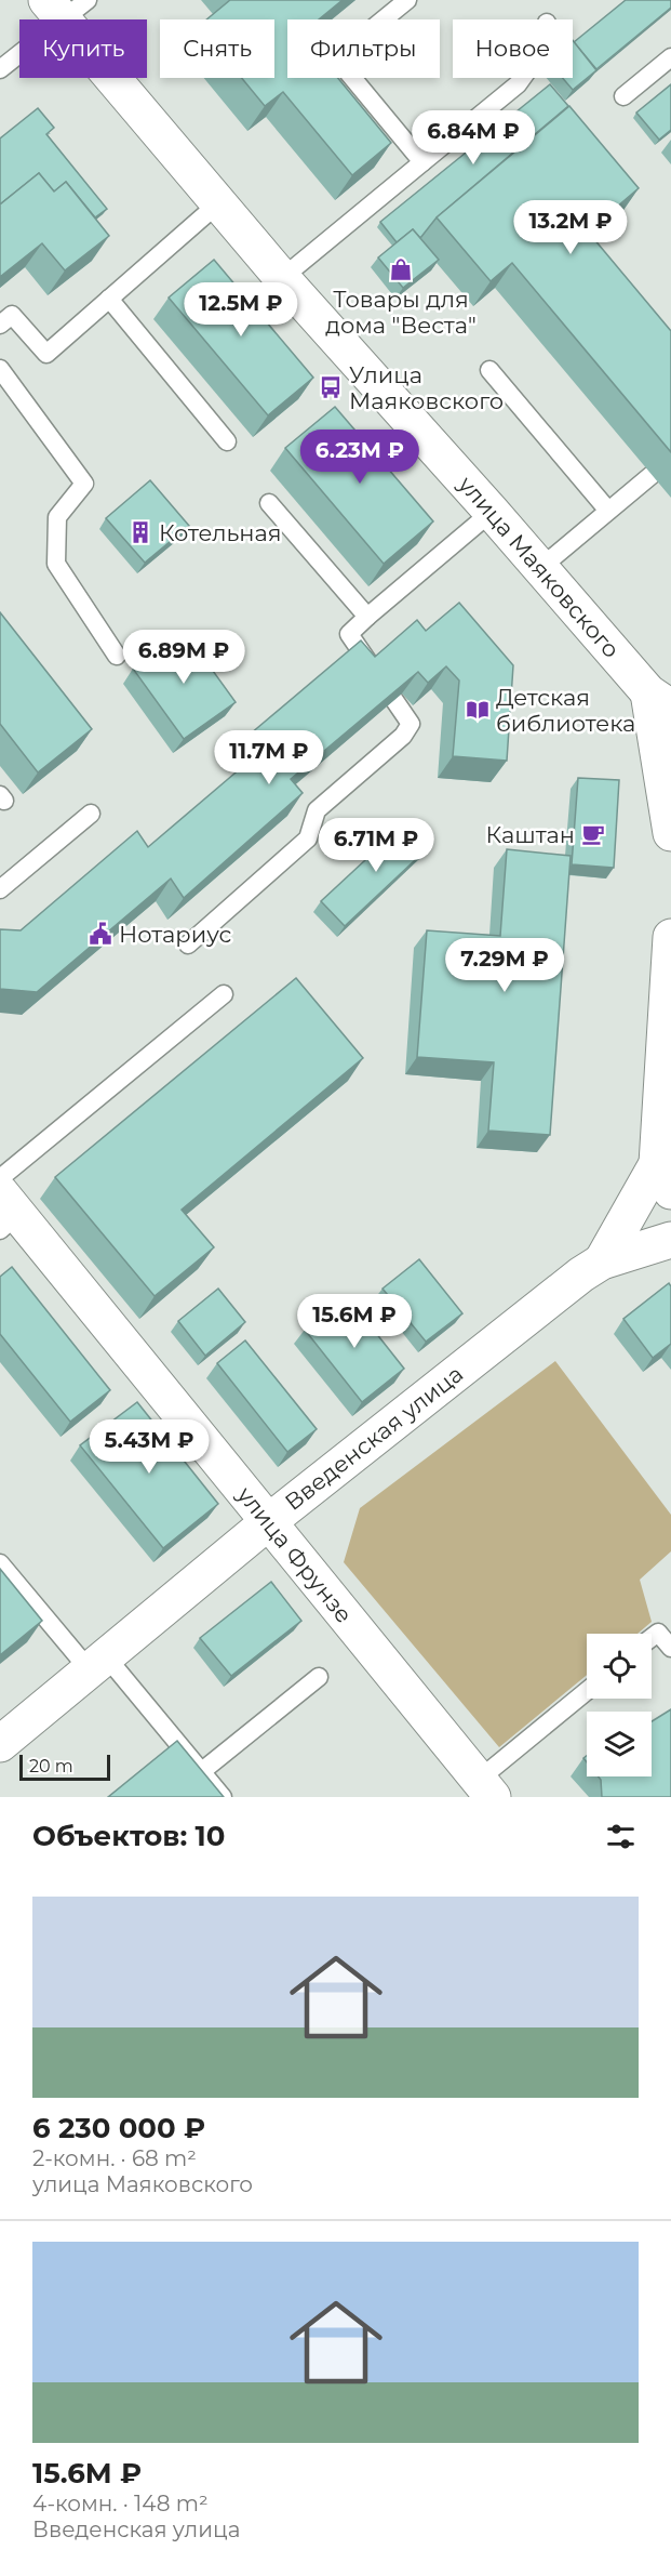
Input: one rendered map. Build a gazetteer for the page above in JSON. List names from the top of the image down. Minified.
{"streets":{"street":["улица Маяковского","Введенская улица","улица Фрунзе"]},"crossings":[["Введенская улица","улица Фрунзе"]],"places":{"shop":["Товары для дома \"Веста\""],"bus stop":["Улица Маяковского"],"building":["Котельная"],"library":["Детская библиотека"],"cafe":["Каштан"],"public building":["Нотариус"]},"scale_bar":"20 m","page":{"chip":["Купить","Снять","Фильтры","Новое"],"price":["6.84M ₽","13.2M ₽","12.5M ₽","6.23M ₽","6.89M ₽","11.7M ₽","6.71M ₽","7.29M ₽","15.6M ₽","5.43M ₽"],"scale":"20 m","heading":"Объектов: 10","list":[{"name":"6 230 000 ₽","note":"2-комн. · 68 m² · улица Маяковского"},{"name":"15.6M ₽","note":"4-комн. · 148 m² · Введенская улица"}]}}
